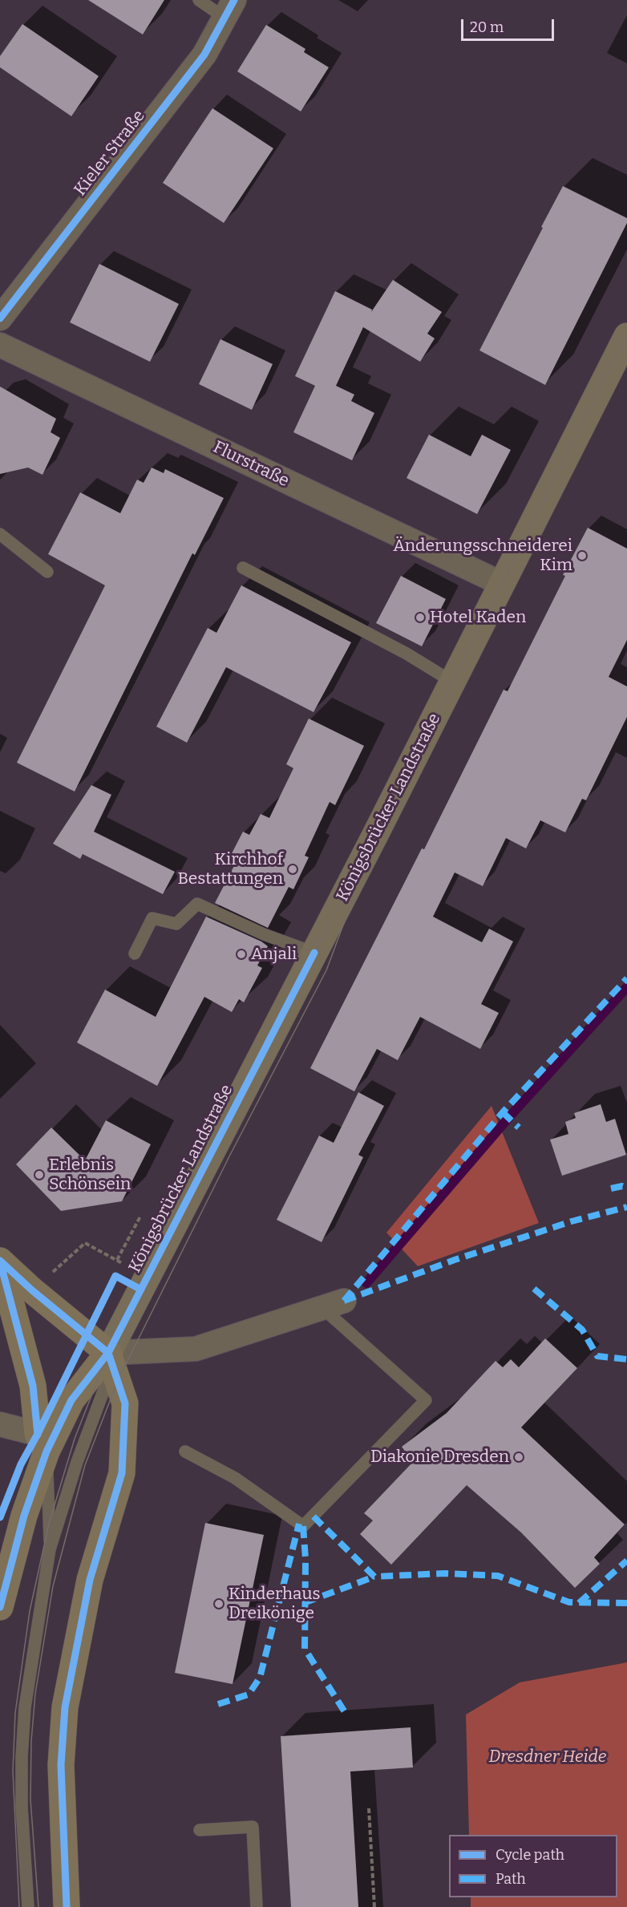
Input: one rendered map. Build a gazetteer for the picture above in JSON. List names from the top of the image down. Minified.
{"streets":{"main road":["Königsbrücker Landstraße"],"street":["Kieler Straße","Flurstraße"]},"crossings":[["Flurstraße","Königsbrücker Landstraße"]],"parks":["Dresdner Heide"],"places":["Änderungsschneiderei Kim","Hotel Kaden","Kirchhof Bestattungen","Anjali","Erlebnis Schönsein","Diakonie Dresden","Kinderhaus Dreikönige"],"legend":["Cycle path","Path"],"scale_bar":"20 m"}
